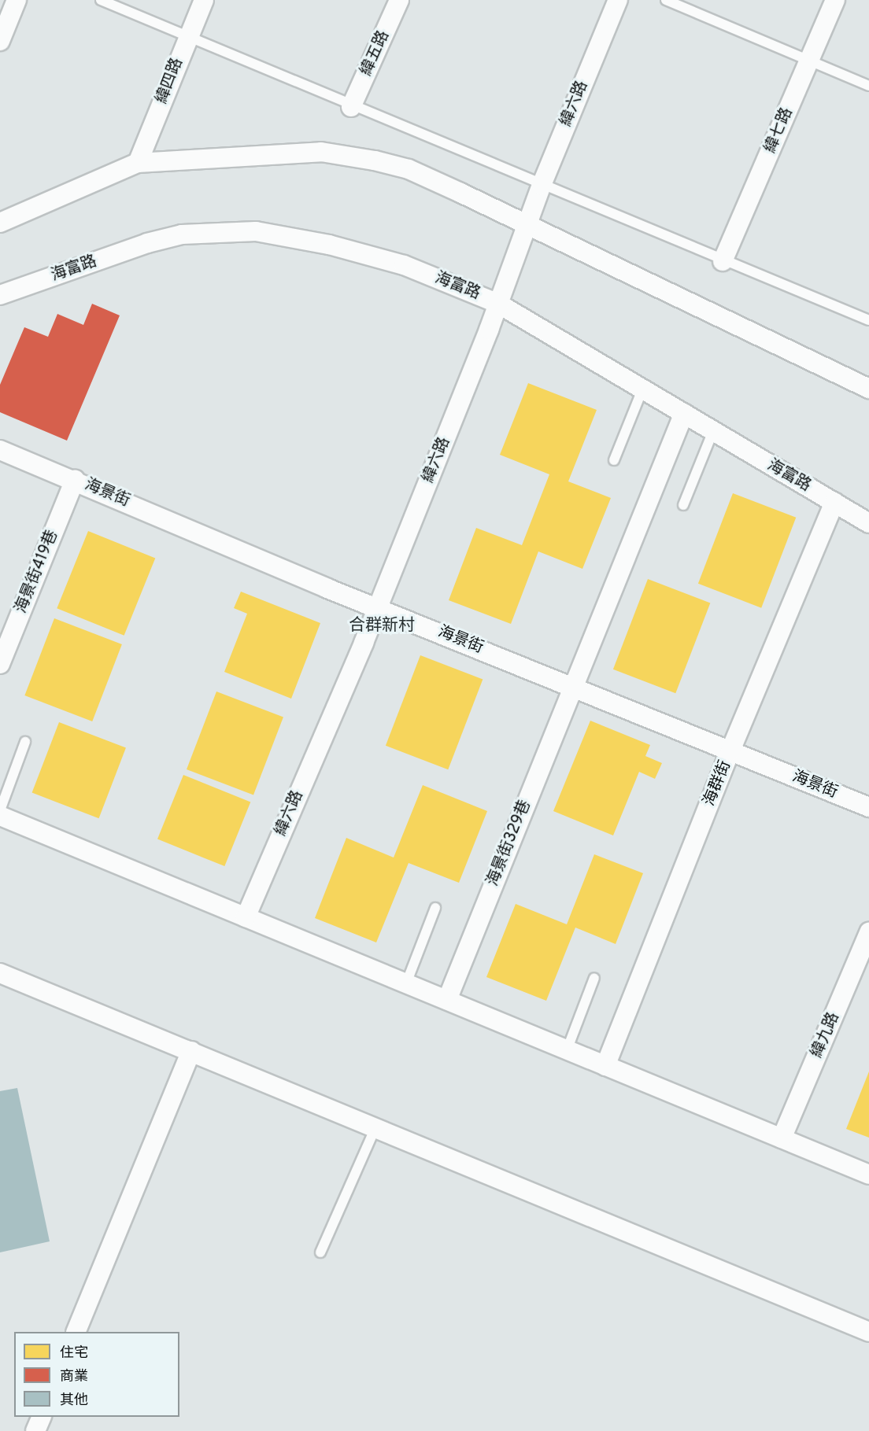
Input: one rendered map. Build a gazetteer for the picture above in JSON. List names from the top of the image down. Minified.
{"streets":{"street":["緯五路","緯四路","緯六路","緯七路","海富路","海景街","海景街419巷","海群街","海景街329巷","緯九路"]},"crossings":[["緯六路","海富路"],["緯六路","海景街"],["海富路","海群街"],["海富路","海景街329巷"],["海景街","海景街419巷"],["海景街","海群街"],["海景街","海景街329巷"]],"districts":["合群新村"],"legend":["住宅","商業","其他"]}
